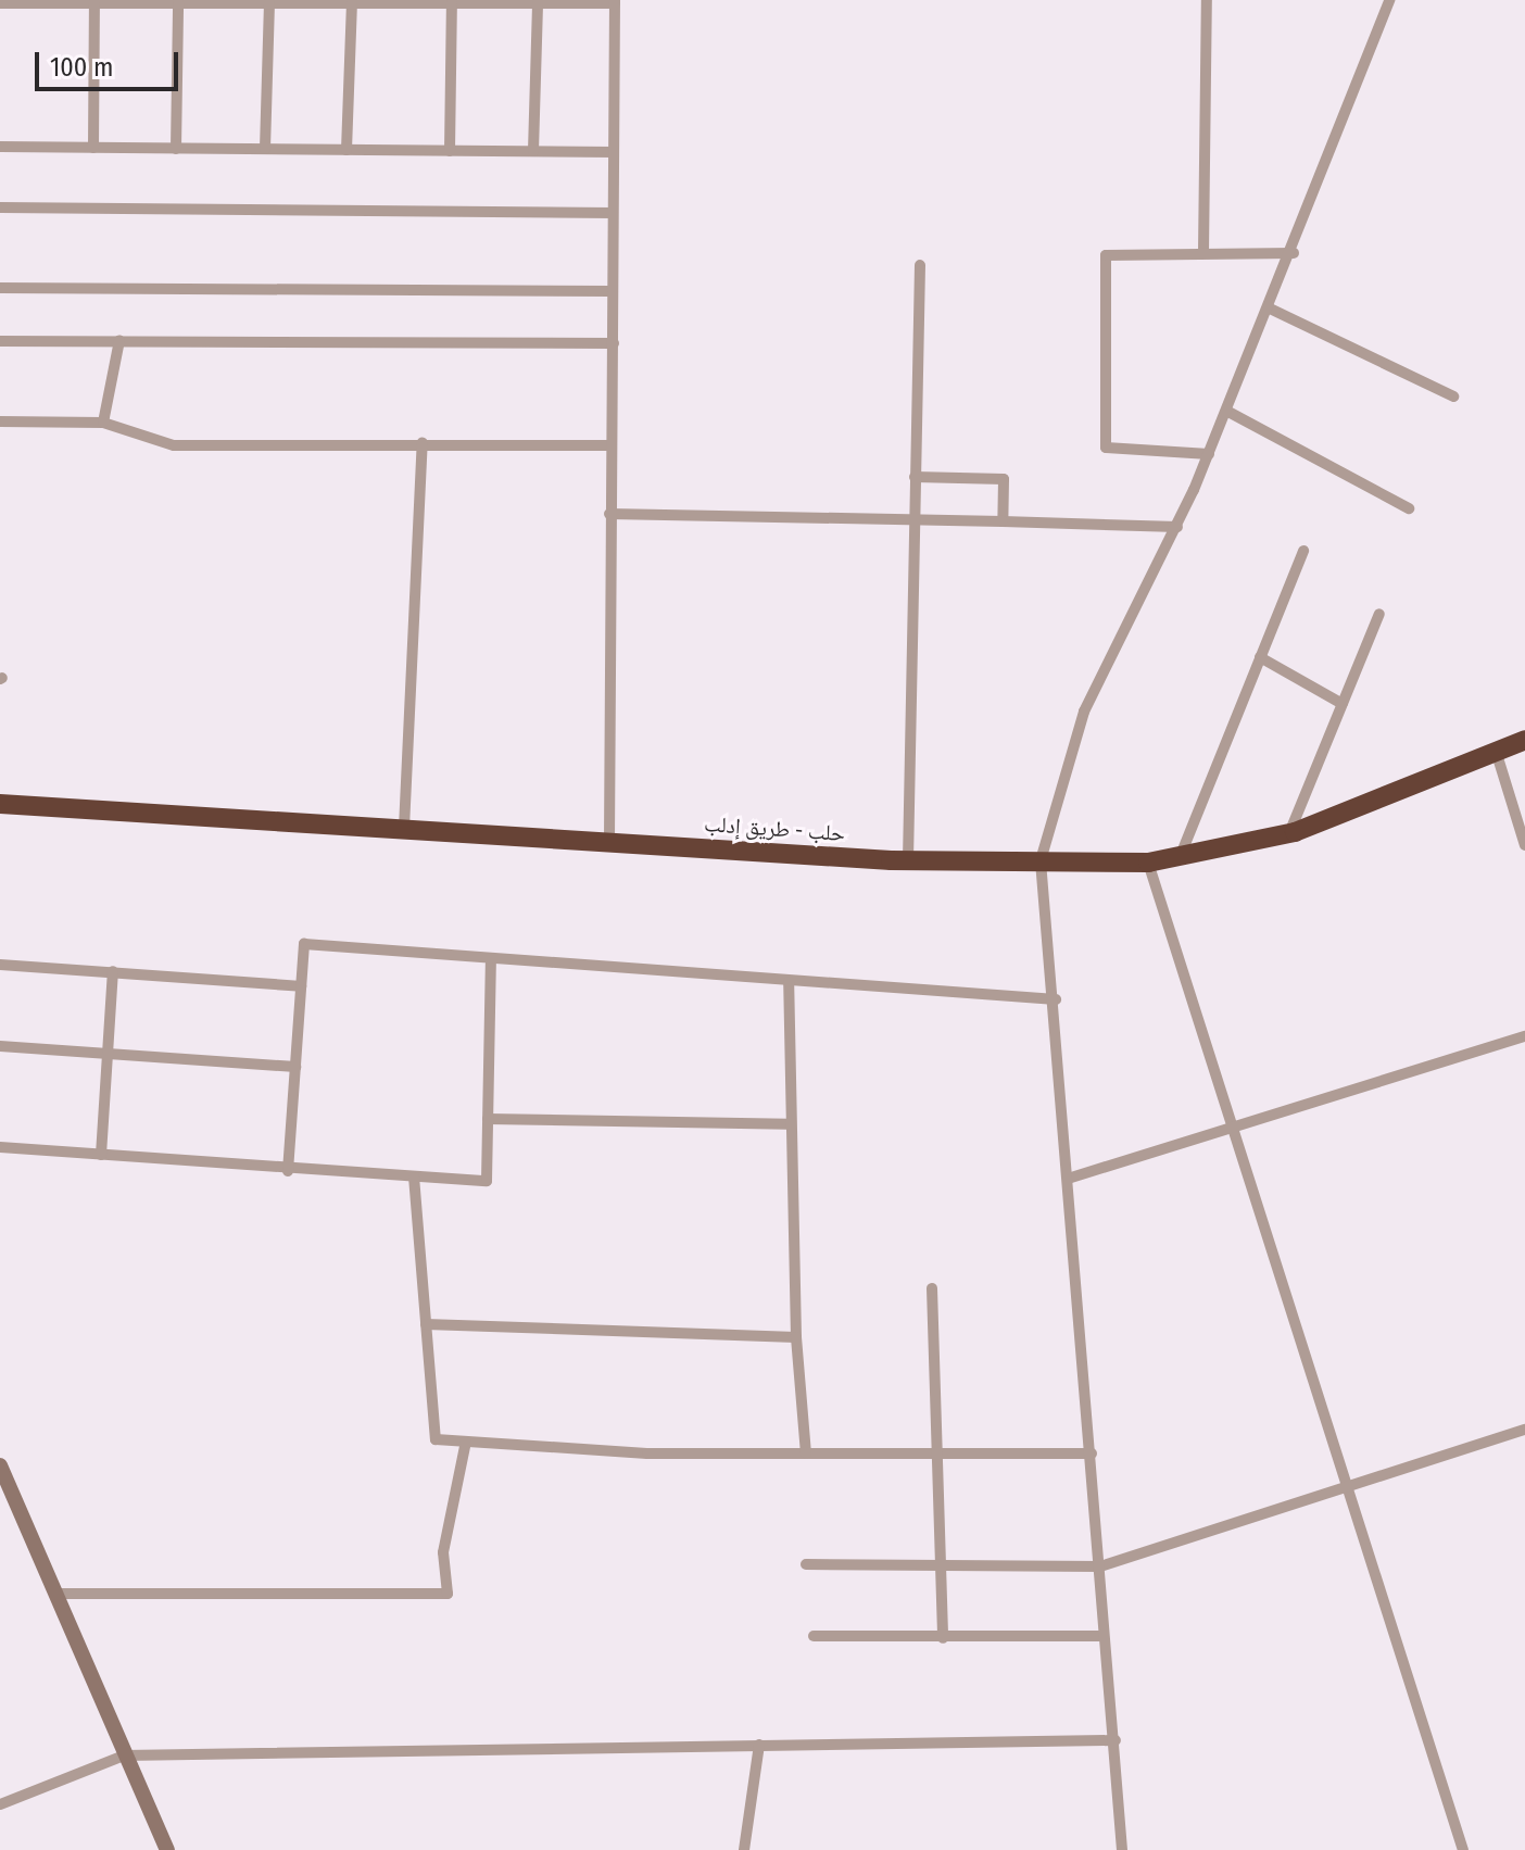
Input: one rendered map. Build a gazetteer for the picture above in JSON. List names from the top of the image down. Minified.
{"streets":{"highway":["حلب - طريق إدلب"]},"scale_bar":"100 m"}
